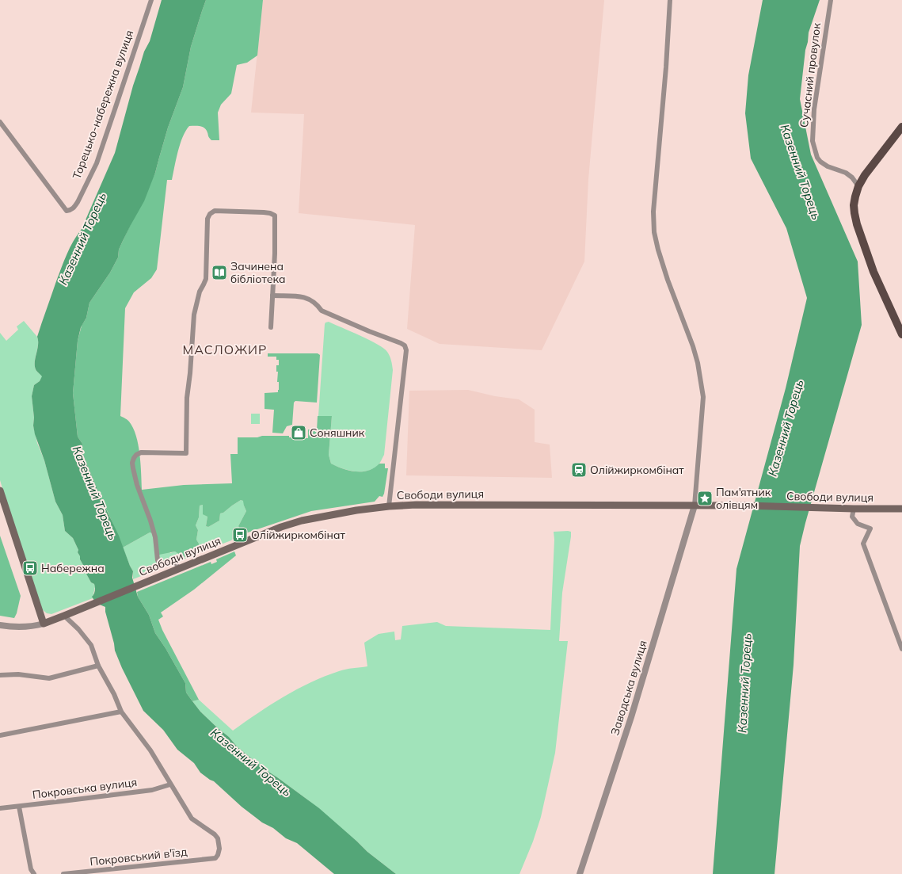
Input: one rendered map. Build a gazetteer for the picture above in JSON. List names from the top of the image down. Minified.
{"streets":{"main road":["Свободи вулиця"],"street":["Сучасний провулок","Торецько-набережна вулиця","Заводська вулиця","Покровська вулиця","Покровський в'їзд"]},"crossings":[["Свободи вулиця","Заводська вулиця"],["Покровська вулиця","Покровський в'їзд"]],"districts":["МАСЛОЖИР"],"water":["Казенний Торець"],"places":{"library":["Зачинена бібліотека"],"shop":["Соняшник"],"station":["Олійжиркомбiнат"],"place":["Пам'ятник олівцям"],"bus stop":["Олійжиркомбінат","Набережна"]}}
